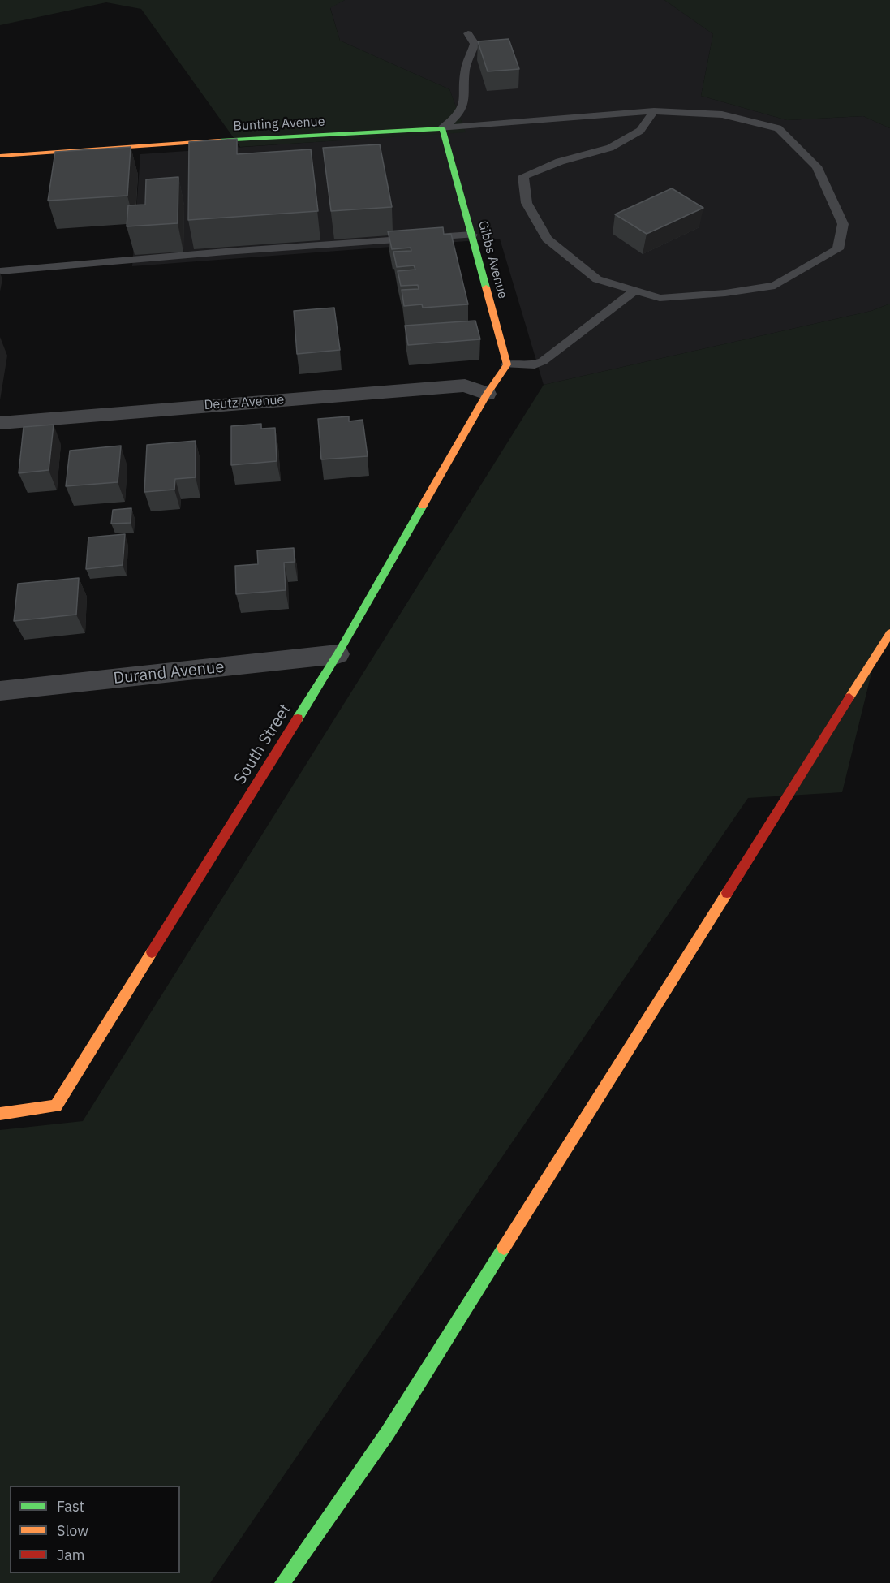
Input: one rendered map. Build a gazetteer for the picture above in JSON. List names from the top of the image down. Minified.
{"streets":{"main road":["Bunting Avenue","Gibbs Avenue","South Street"],"street":["Deutz Avenue","Durand Avenue"]},"crossings":[["Bunting Avenue","Gibbs Avenue"],["Deutz Avenue","South Street"],["Durand Avenue","South Street"]],"legend":["Fast","Slow","Jam"]}
